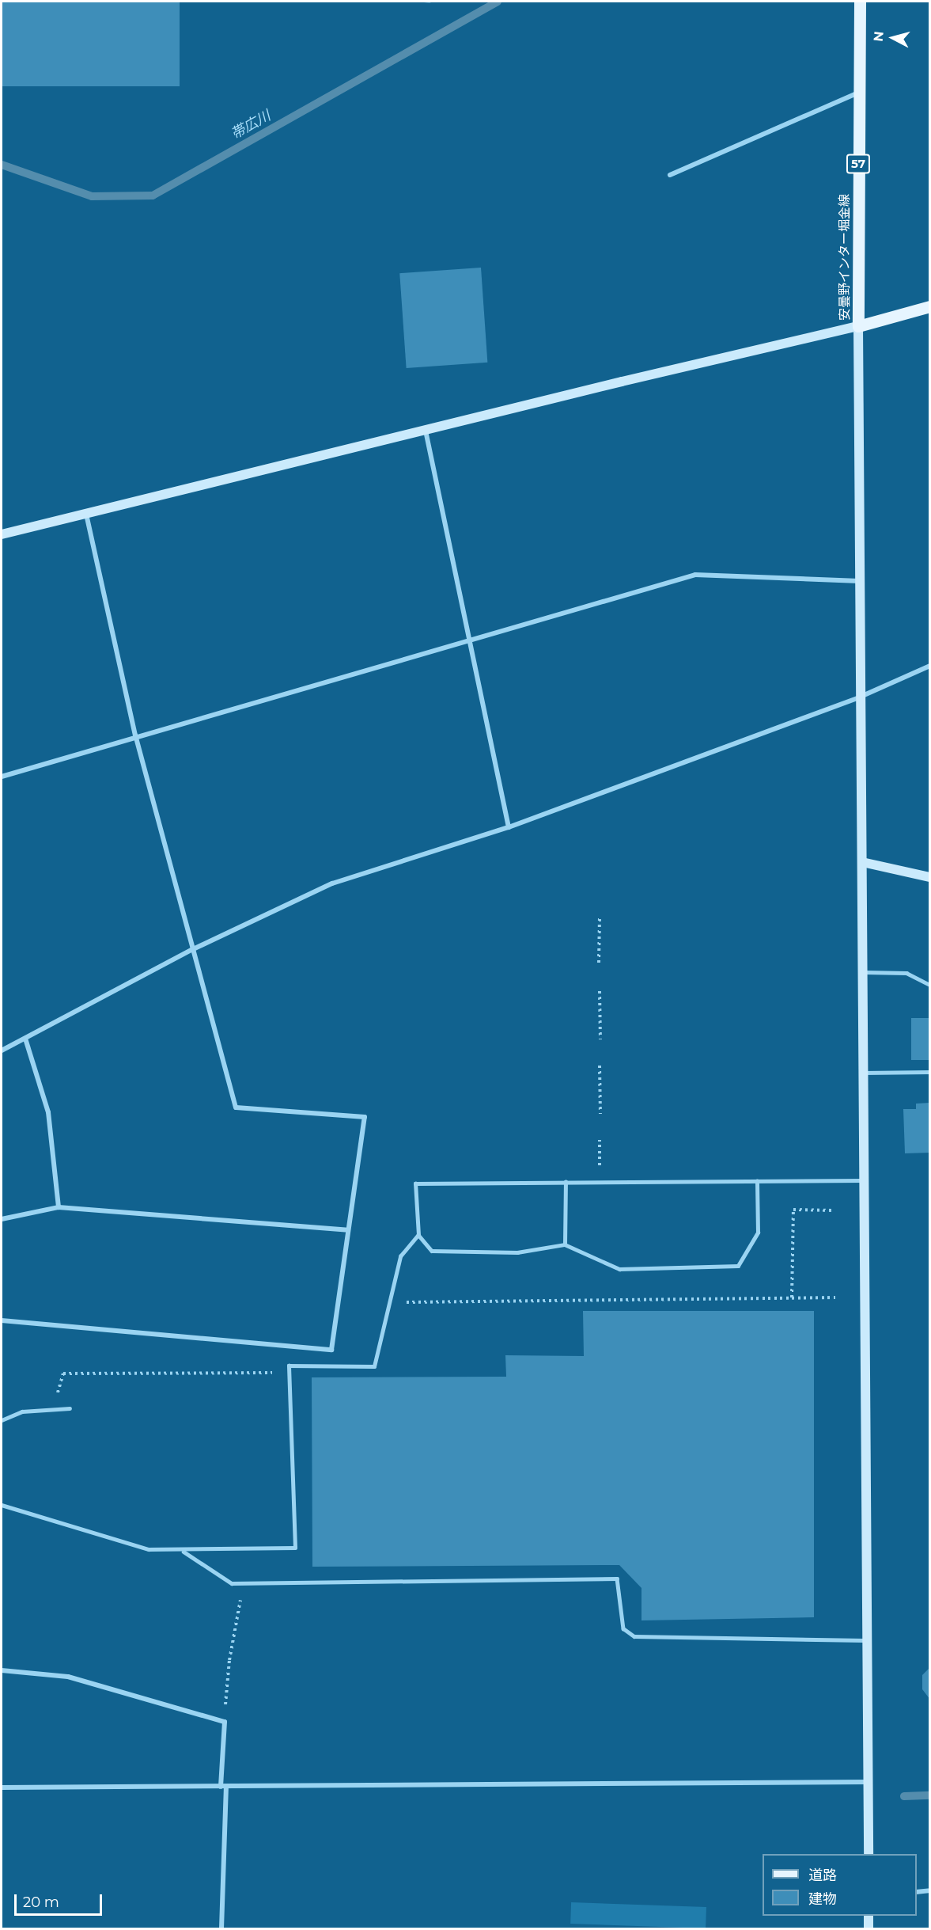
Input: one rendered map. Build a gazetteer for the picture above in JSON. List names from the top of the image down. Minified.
{"streets":{"main road":["57","安曇野インター堀金線"]},"water":["帯広川"],"legend":["道路","建物"],"scale_bar":"20 m","north":"left"}
